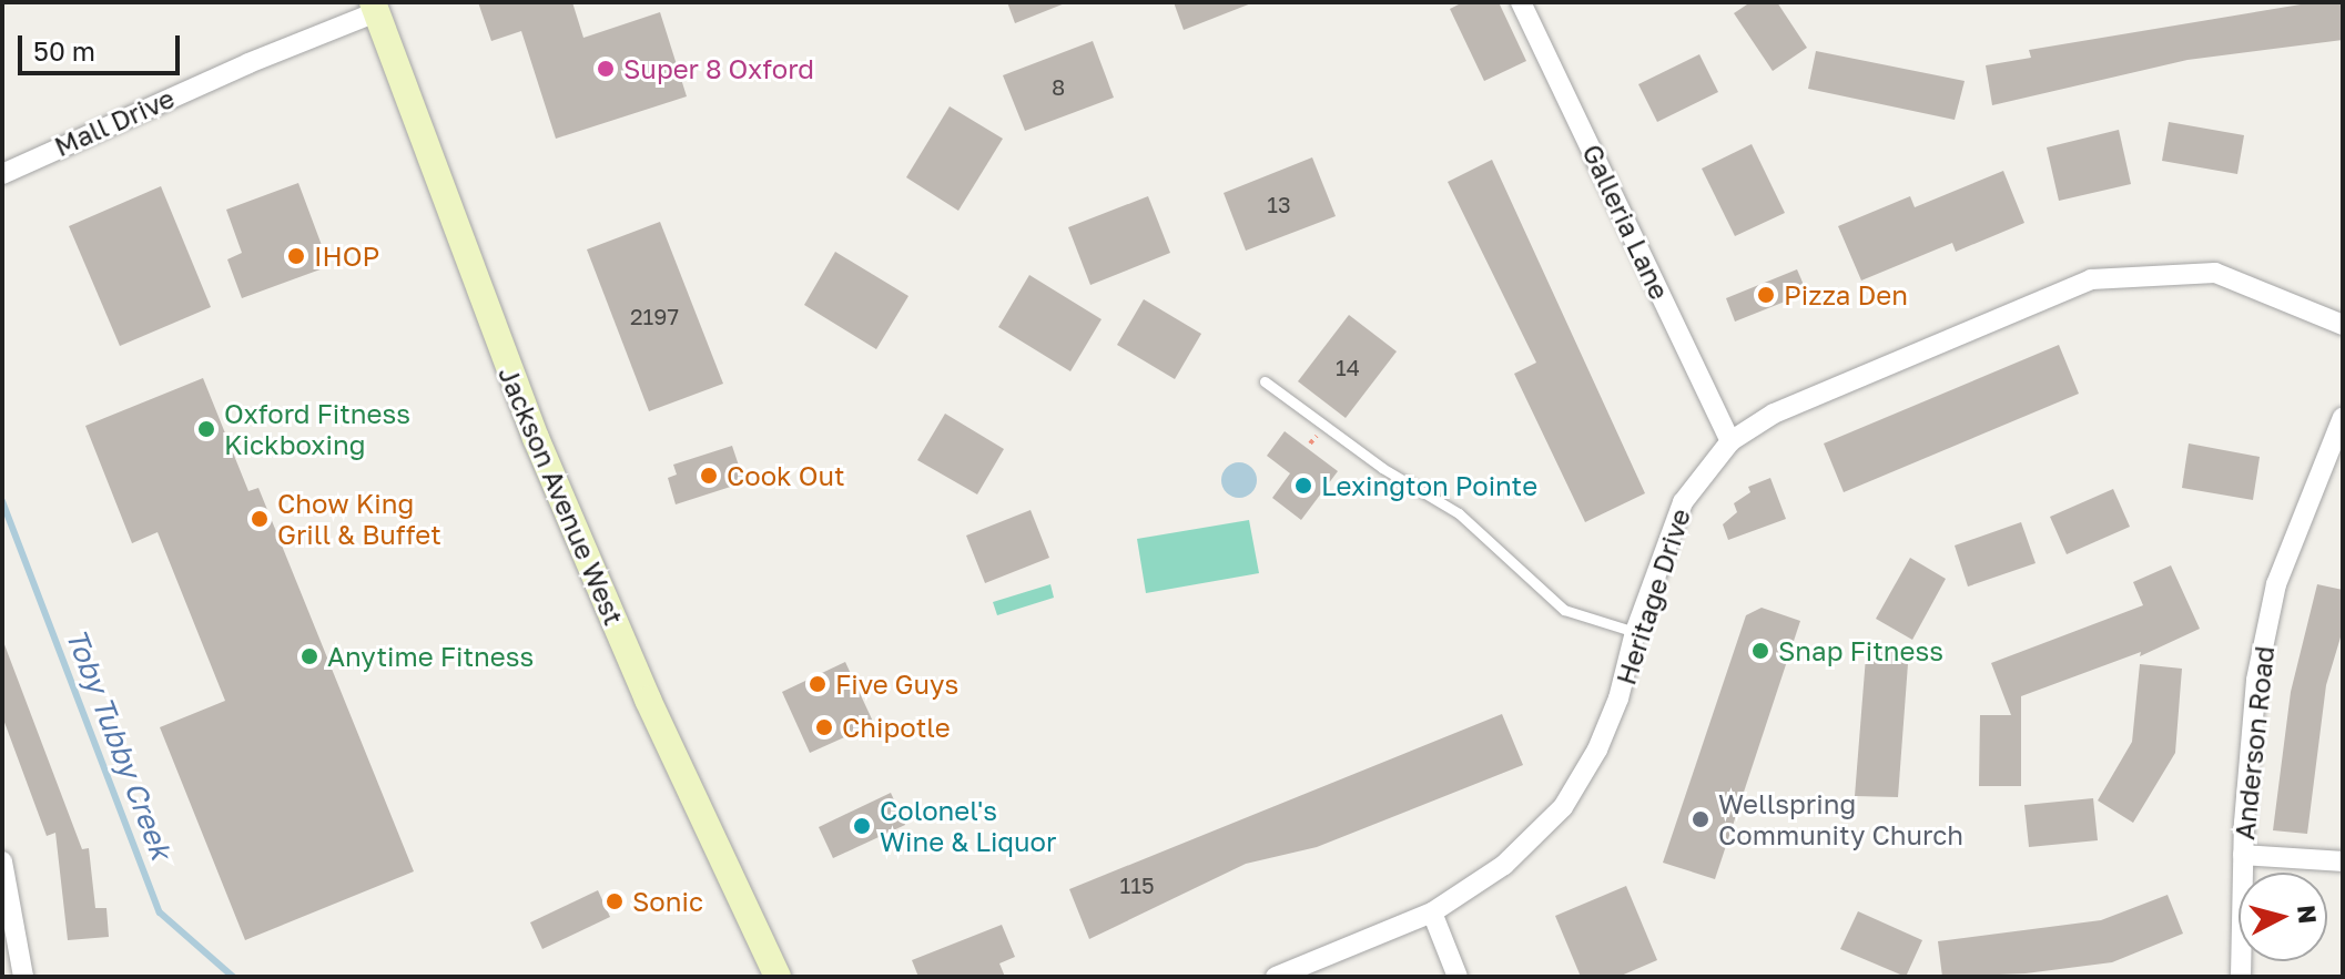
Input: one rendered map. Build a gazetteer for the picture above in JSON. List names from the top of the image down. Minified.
{"streets":{"main road":["Jackson Avenue West"],"street":["Mall Drive","Galleria Lane","Heritage Drive","Anderson Road"]},"crossings":[["Mall Drive","Jackson Avenue West"],["Galleria Lane","Heritage Drive"]],"water":["Toby Tubby Creek"],"places":["Super 8 Oxford","IHOP","Pizza Den","Oxford Fitness Kickboxing","Cook Out","Lexington Pointe","Chow King Grill & Buffet","Snap Fitness","Anytime Fitness","Five Guys","Chipotle","Wellspring Community Church","Colonel's Wine & Liquor","Sonic"],"house_numbers":["8","13","2197","14","115"],"scale_bar":"50 m","north":"right"}
